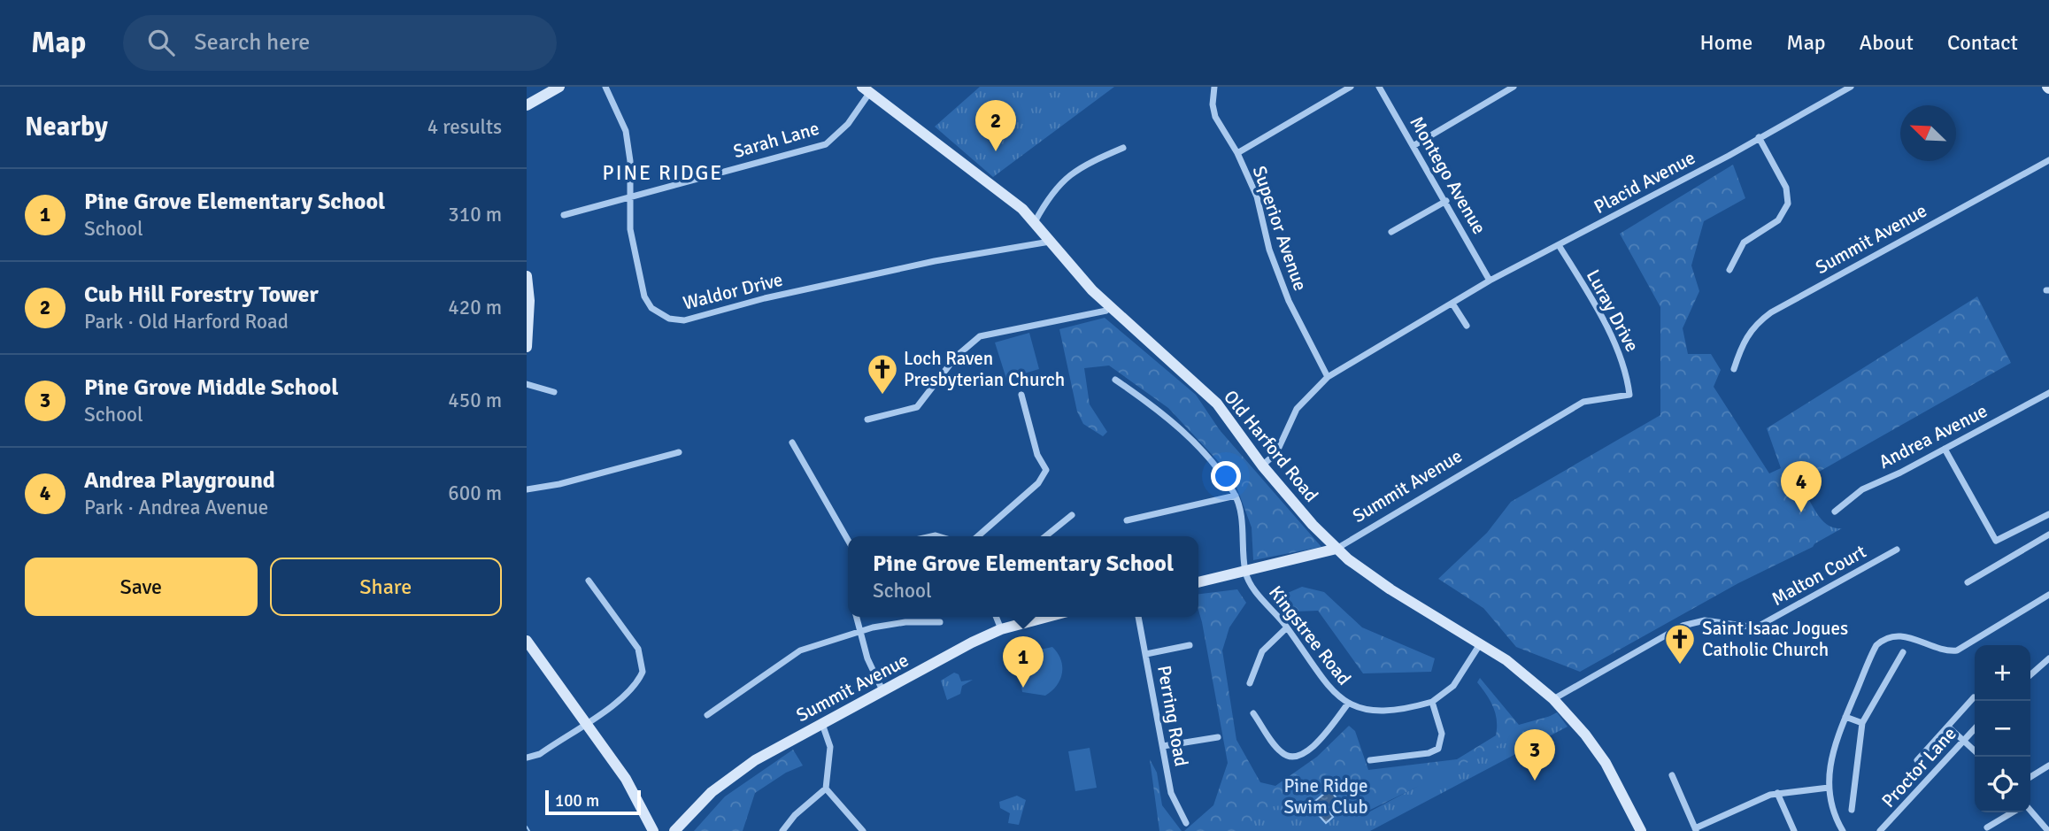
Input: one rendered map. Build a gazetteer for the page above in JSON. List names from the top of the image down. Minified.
{"streets":{"street":["Sarah Lane","Montego Avenue","Placid Avenue","Superior Avenue","Summit Avenue","Waldor Drive","Luray Drive","Andrea Avenue","Old Harford Road","Malton Court","Kingstree Road","Perring Road","Proctor Lane"]},"crossings":[["Sarah Lane","Waldor Drive"],["Sarah Lane","Old Harford Road"],["Montego Avenue","Placid Avenue"],["Placid Avenue","Superior Avenue"],["Placid Avenue","Luray Drive"],["Placid Avenue","Old Harford Road"],["Summit Avenue","Luray Drive"],["Summit Avenue","Old Harford Road"],["Summit Avenue","Kingstree Road"],["Waldor Drive","Old Harford Road"],["Old Harford Road","Malton Court"]],"districts":["PINE RIDGE"],"parks":["Pine Ridge Swim Club"],"places":{"church":["Loch Raven Presbyterian Church","Saint Isaac Jogues Catholic Church"]},"scale_bar":"100 m","north":"top left","page":{"header":"Map","search":"Search here","nav":["Home","Map","About","Contact"],"heading":["Nearby","4 results"],"pins":["2","4","1","3"],"list":[{"mark":"1","name":"Pine Grove Elementary School","note":"School","value":"310 m"},{"mark":"2","name":"Cub Hill Forestry Tower","note":"Park · Old Harford Road","value":"420 m"},{"mark":"3","name":"Pine Grove Middle School","note":"School","value":"450 m"},{"mark":"4","name":"Andrea Playground","note":"Park · Andrea Avenue","value":"600 m"}],"popup":["Pine Grove Elementary School","School"],"buttons":["Save","Share"],"map_buttons":["+","−"],"scale":"100 m"}}
